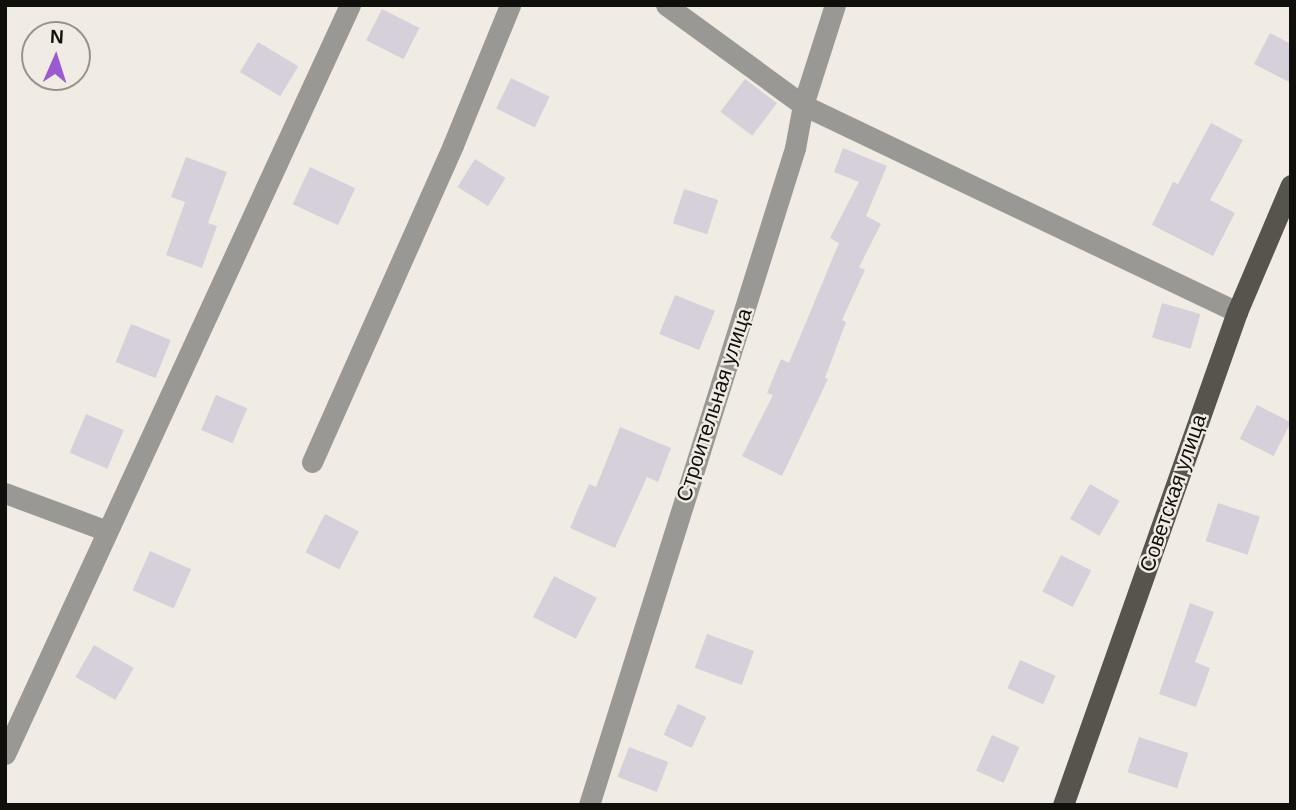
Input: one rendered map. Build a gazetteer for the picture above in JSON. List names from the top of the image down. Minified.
{"streets":{"main road":["Советская улица"],"street":["Строительная улица"]},"north":"top"}
